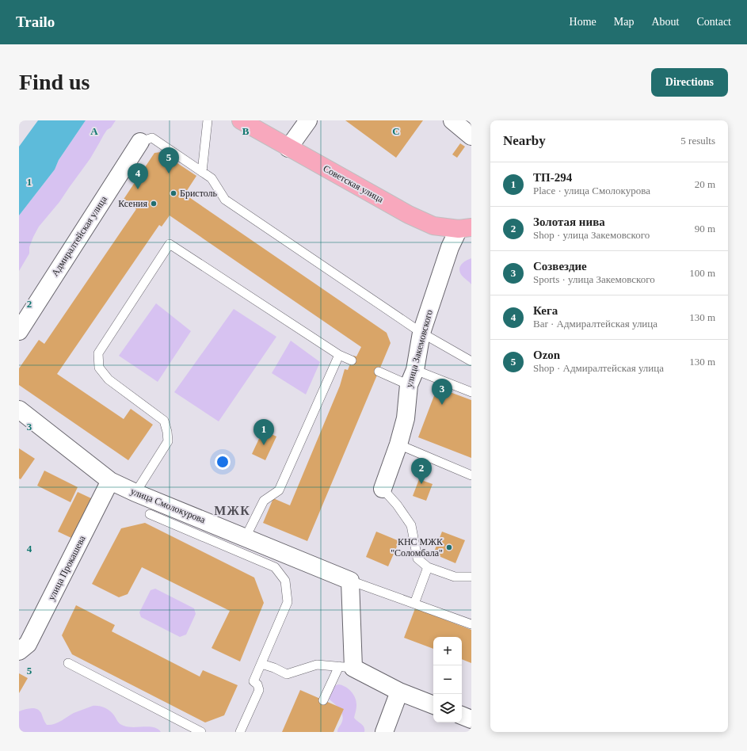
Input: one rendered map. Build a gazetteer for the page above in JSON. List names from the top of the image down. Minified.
{"streets":{"main road":["Советская улица"],"street":["Адмиралтейская улица","улица Закемовского","улица Смолокурова","улица Прокашева"]},"crossings":[["Советская улица","улица Закемовского"],["улица Смолокурова","улица Прокашева"]],"districts":["МЖК"],"places":["Бристоль","Ксения","КНС МЖК \"Соломбала\""],"page":{"header":"Trailo","nav":["Home","Map","About","Contact"],"buttons":"Directions","title":"Find us","heading":["Nearby","5 results"],"pins":["5","4","3","1","2"],"list":[{"mark":"1","name":"ТП-294","note":"Place · улица Смолокурова","value":"20 m"},{"mark":"2","name":"Золотая нива","note":"Shop · улица Закемовского","value":"90 m"},{"mark":"3","name":"Созвездие","note":"Sports · улица Закемовского","value":"100 m"},{"mark":"4","name":"Кега","note":"Bar · Адмиралтейская улица","value":"130 m"},{"mark":"5","name":"Ozon","note":"Shop · Адмиралтейская улица","value":"130 m"}],"map_buttons":["+","−"]},"grid":{"columns":["A","B","C"],"rows":["1","2","3","4","5"]}}
